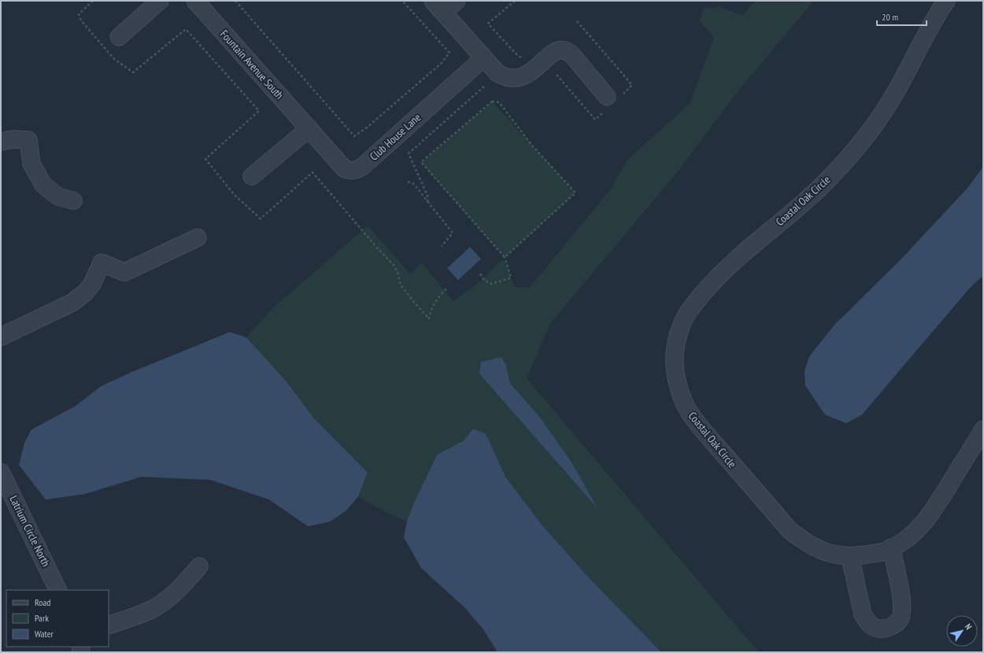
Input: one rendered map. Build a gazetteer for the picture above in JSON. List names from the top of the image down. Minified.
{"streets":{"street":["Fountain Avenue South","Club House Lane","Coastal Oak Circle","Latrium Circle North"]},"crossings":[["Fountain Avenue South","Club House Lane"]],"legend":["Road","Park","Water"],"scale_bar":"20 m","north":"top right"}
